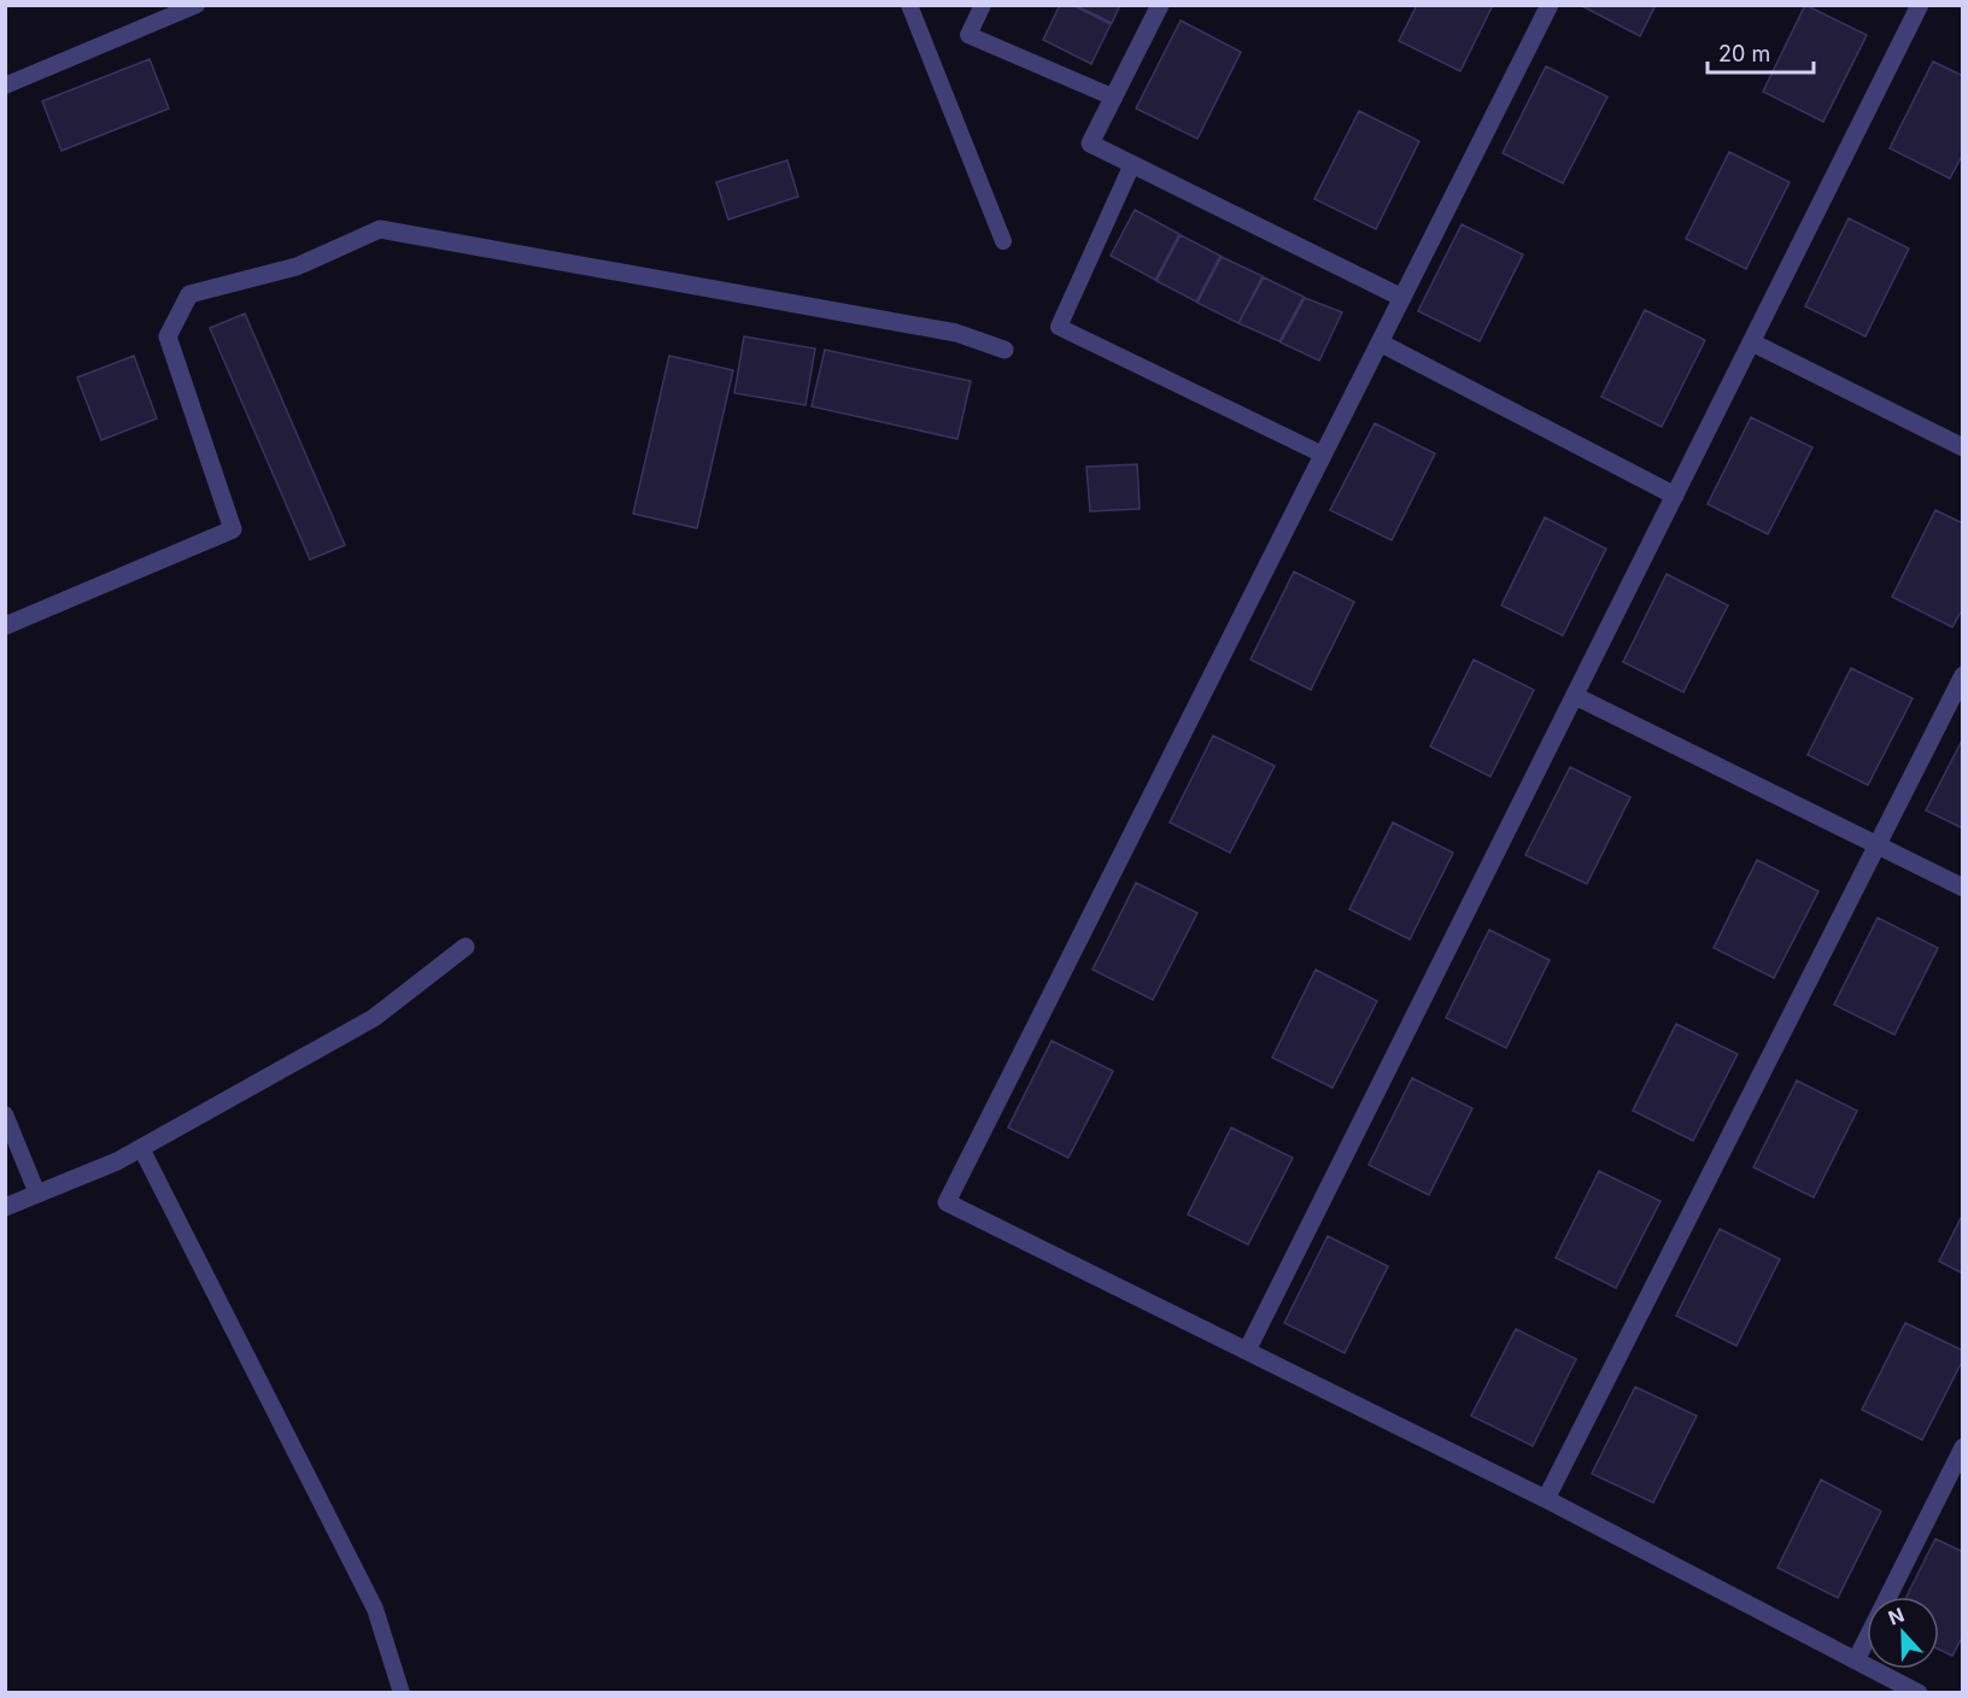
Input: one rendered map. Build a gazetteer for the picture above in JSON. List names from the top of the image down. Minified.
{"scale_bar":"20 m","north":"top"}
